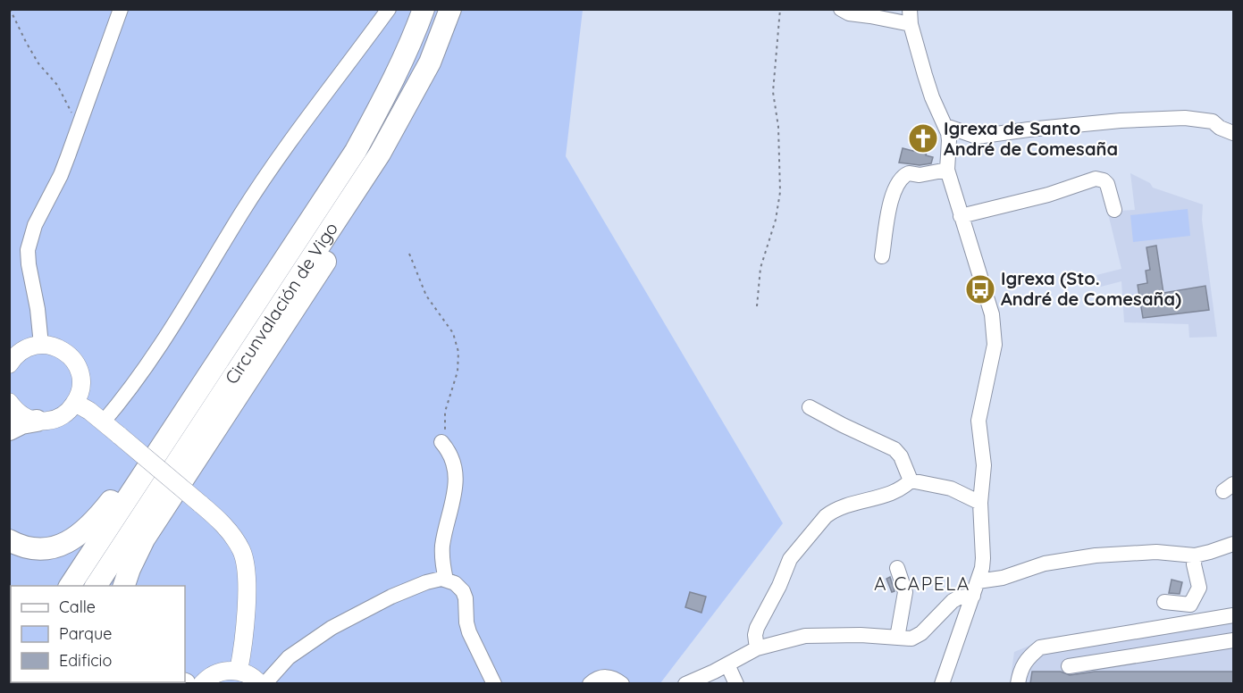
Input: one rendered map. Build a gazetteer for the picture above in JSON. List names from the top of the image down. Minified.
{"streets":{"highway":["Circunvalación de Vigo"]},"districts":["A CAPELA"],"places":{"church":["Igrexa de Santo André de Comesaña"],"bus stop":["Igrexa (Sto. André de Comesaña)"]},"legend":["Calle","Parque","Edificio"]}
